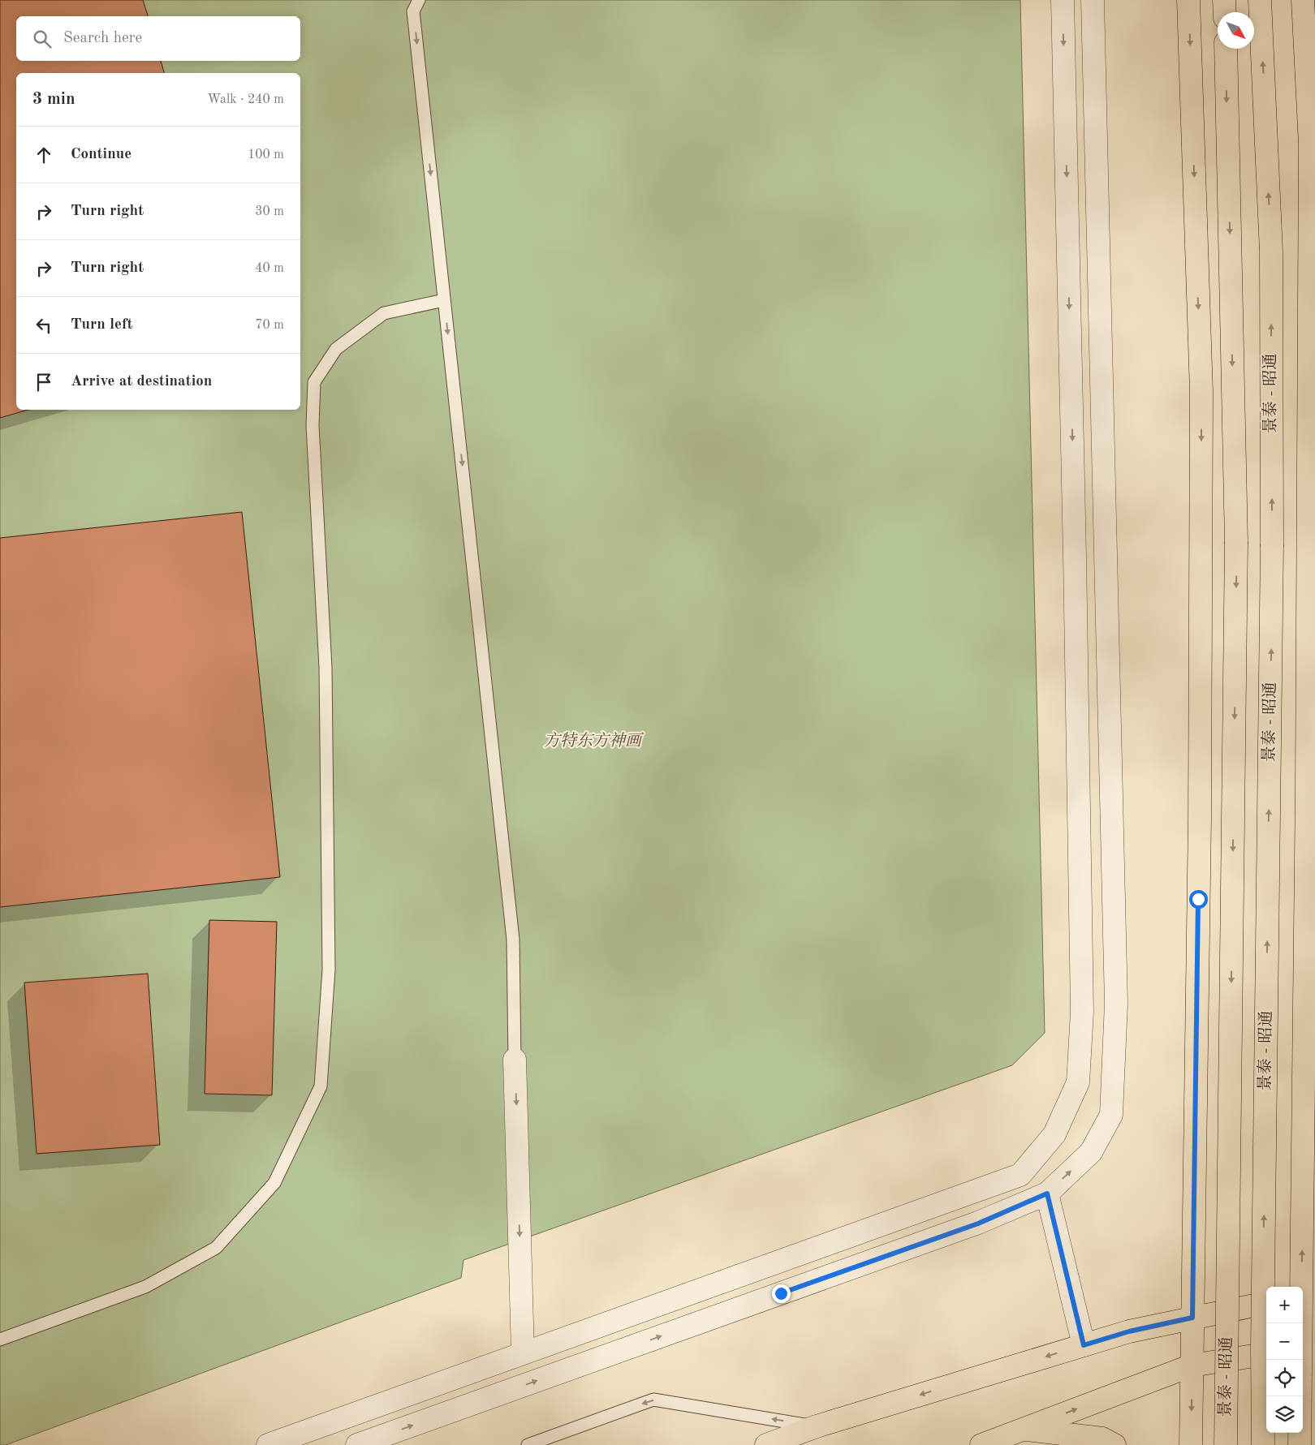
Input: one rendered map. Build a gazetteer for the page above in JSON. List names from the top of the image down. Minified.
{"streets":{"main road":["景泰 - 昭通"]},"parks":["方特东方神画"],"north":"bottom right","page":{"search":"Search here","heading":["3 min","Walk · 240 m"],"list":[["Continue","100 m"],["Turn right","30 m"],["Turn right","40 m"],["Turn left","70 m"],"Arrive at destination"],"map_buttons":["+","−"]}}
